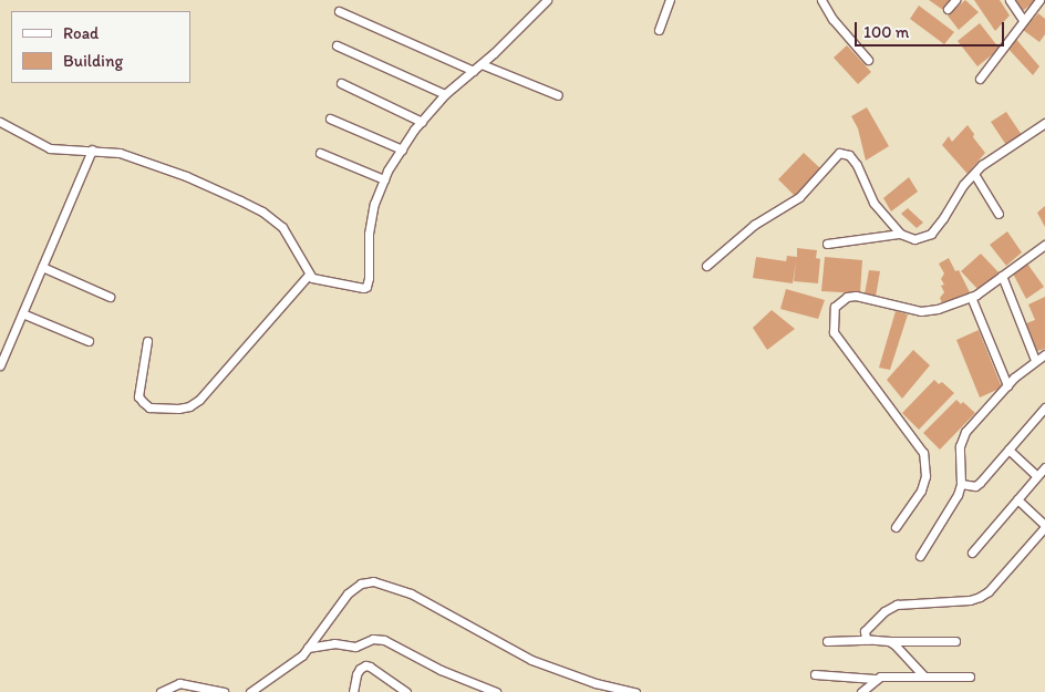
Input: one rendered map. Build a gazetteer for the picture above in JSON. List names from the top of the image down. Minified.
{"legend":["Road","Building"],"scale_bar":"100 m"}
